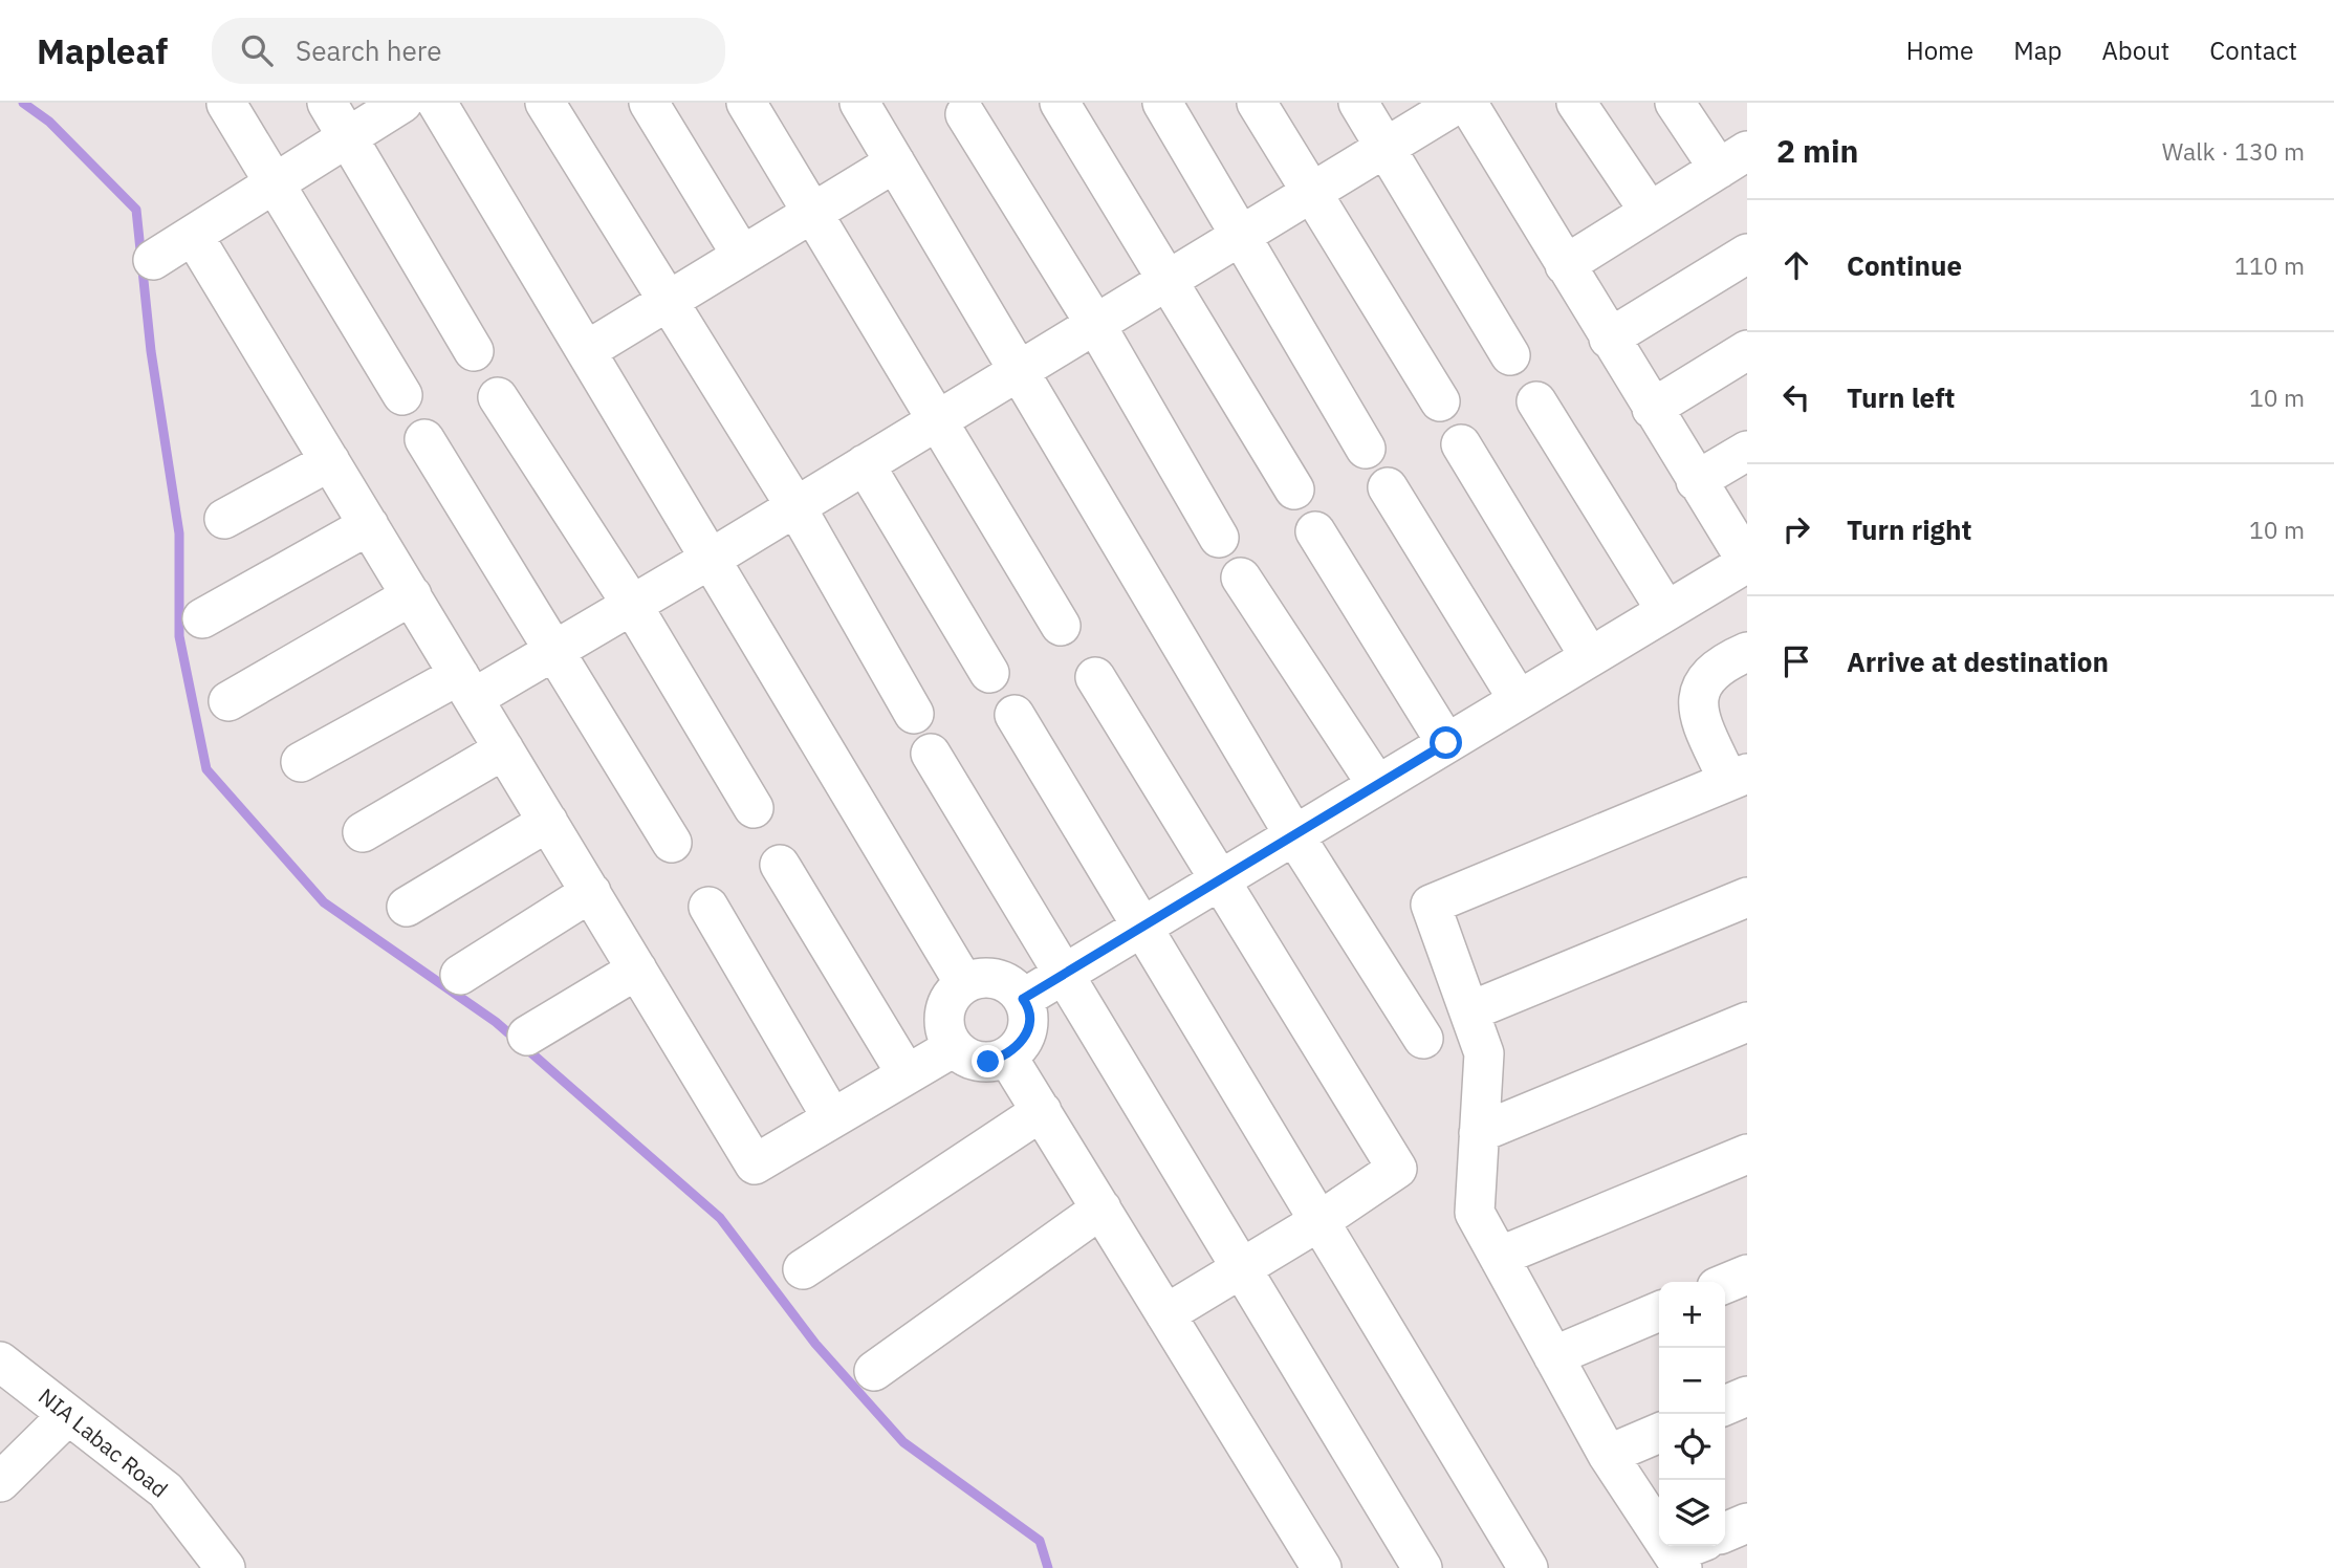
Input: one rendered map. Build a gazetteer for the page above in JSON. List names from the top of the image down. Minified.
{"streets":{"street":["NIA Labac Road"]},"page":{"header":"Mapleaf","search":"Search here","nav":["Home","Map","About","Contact"],"heading":["2 min","Walk · 130 m"],"list":[["Continue","110 m"],["Turn left","10 m"],["Turn right","10 m"],"Arrive at destination"],"map_buttons":["+","−"]}}
